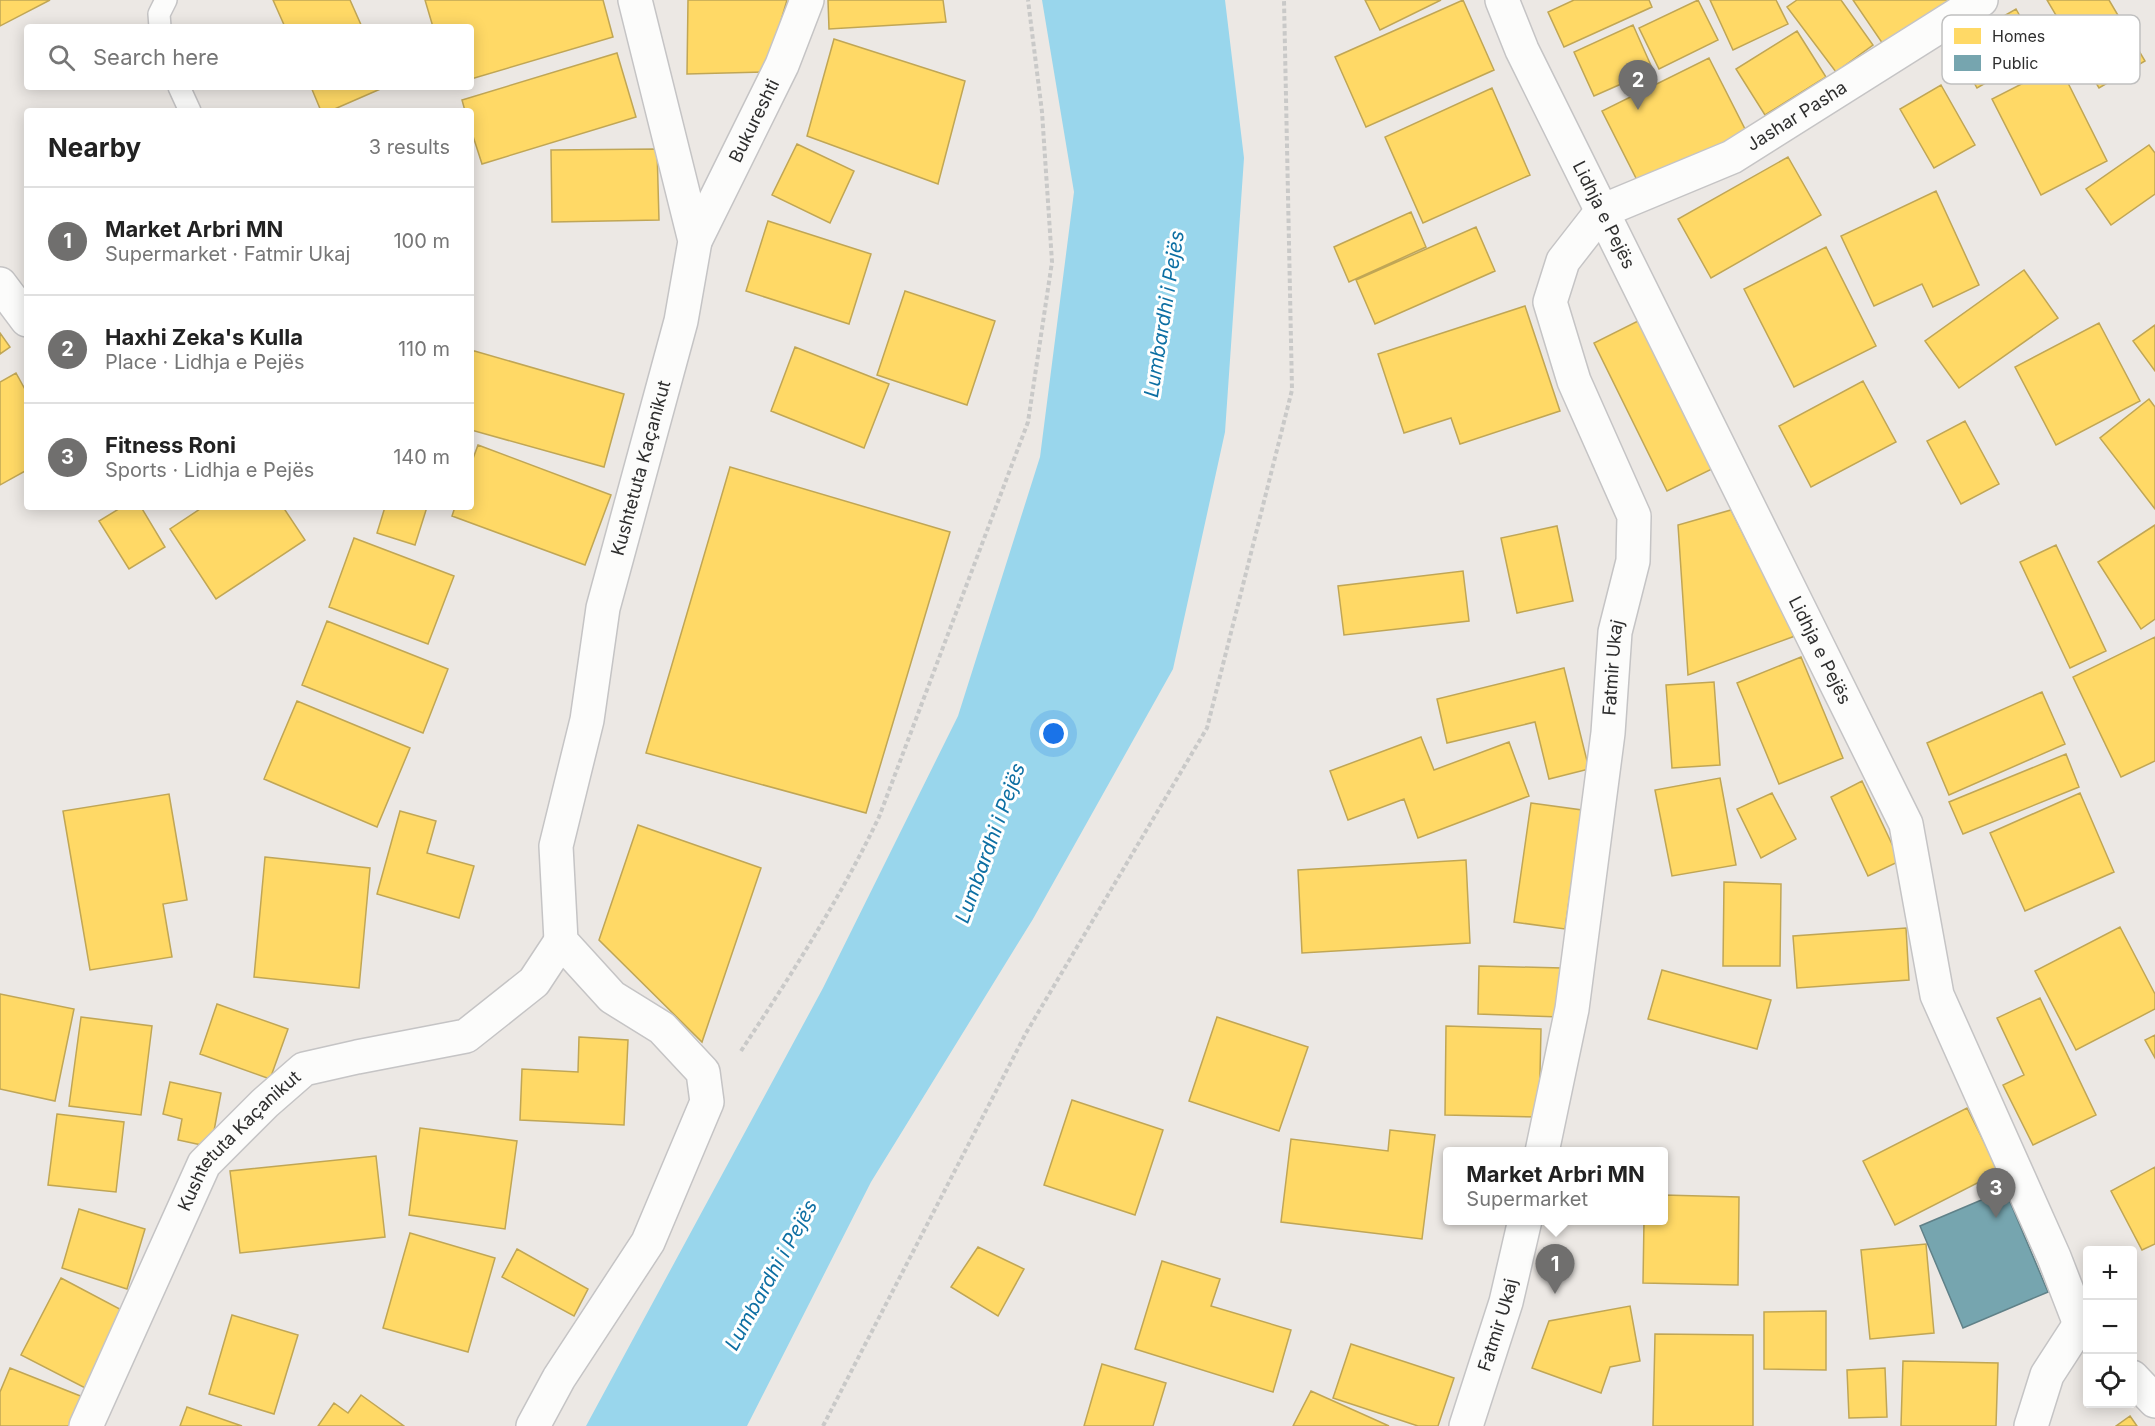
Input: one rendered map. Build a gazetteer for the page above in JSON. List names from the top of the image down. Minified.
{"streets":{"street":["Jashar Pasha","Bukureshti","Lidhja e Pejës","Kushtetuta Kaçanikut","Fatmir Ukaj"]},"crossings":[["Jashar Pasha","Lidhja e Pejës"],["Jashar Pasha","Fatmir Ukaj"],["Bukureshti","Kushtetuta Kaçanikut"],["Lidhja e Pejës","Fatmir Ukaj"]],"water":["Lumbardhi i Pejës"],"legend":["Homes","Public"],"page":{"search":"Search here","pins":["2","3","1"],"heading":["Nearby","3 results"],"list":[{"mark":"1","name":"Market Arbri MN","note":"Supermarket · Fatmir Ukaj","value":"100 m"},{"mark":"2","name":"Haxhi Zeka's Kulla","note":"Place · Lidhja e Pejës","value":"110 m"},{"mark":"3","name":"Fitness Roni","note":"Sports · Lidhja e Pejës","value":"140 m"}],"popup":["Market Arbri MN","Supermarket"],"map_buttons":["+","−"]}}
